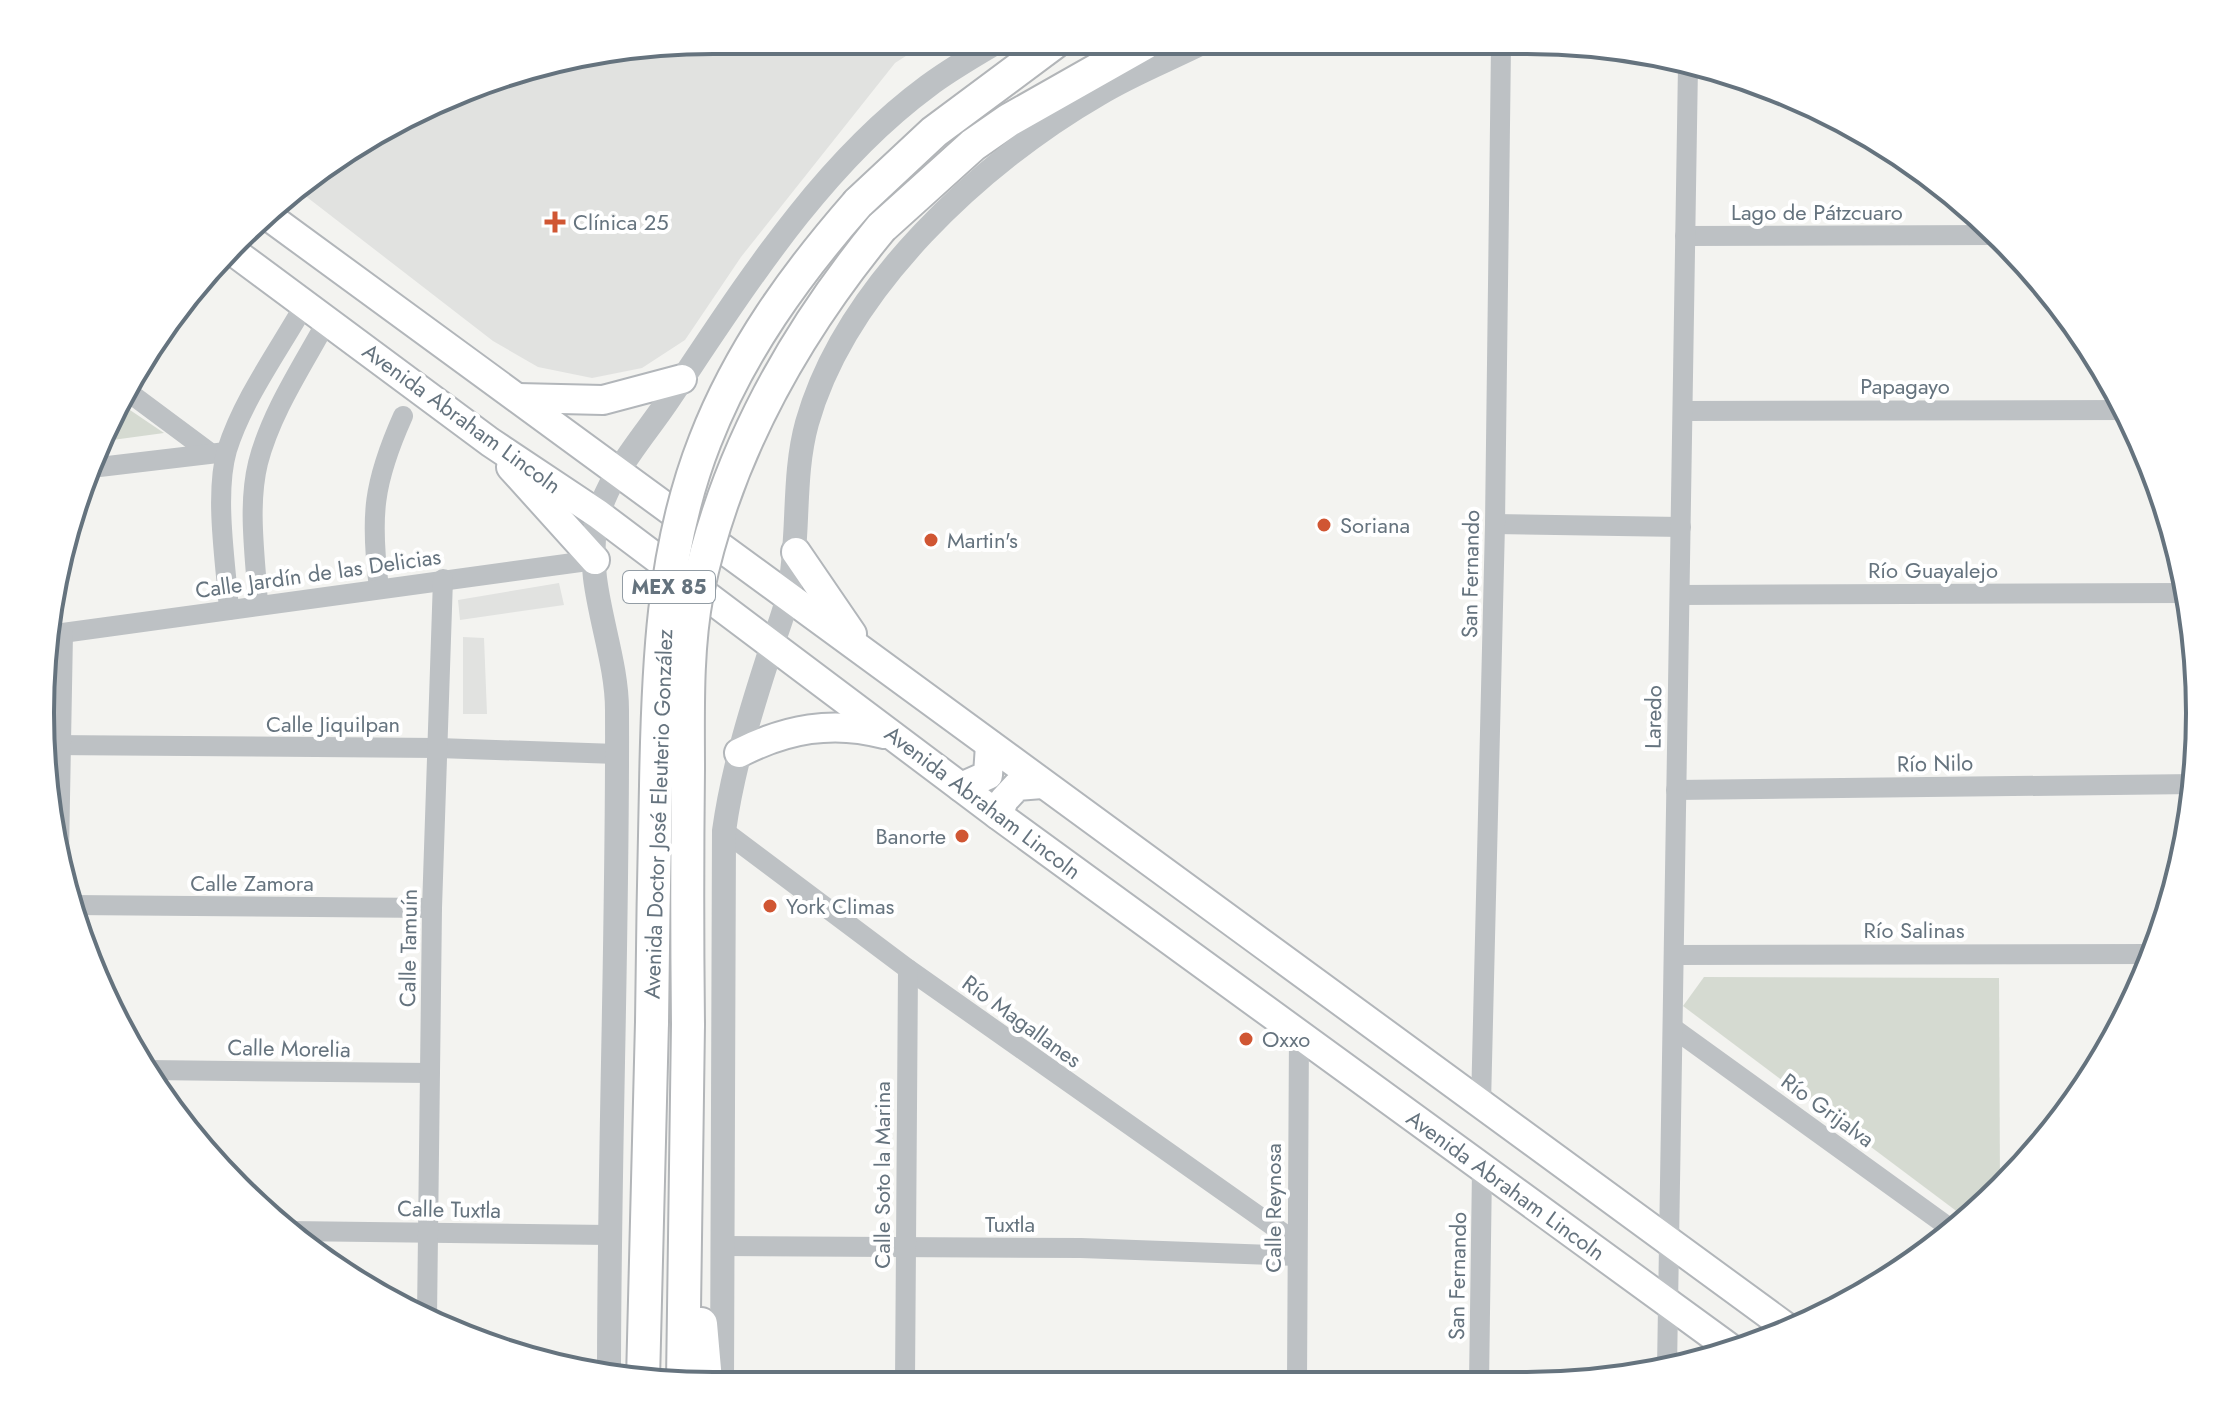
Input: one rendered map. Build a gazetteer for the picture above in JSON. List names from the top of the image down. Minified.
{"streets":{"highway":["MEX 85","Avenida Doctor José Eleuterio González"],"main road":["Avenida Abraham Lincoln"],"street":["Lago de Pátzcuaro","Papagayo","Río Guayalejo","Calle Jardín de las Delicias","San Fernando","Laredo","Calle Jiquilpan","Río Nilo","Calle Zamora","Río Salinas","Calle Tamuín","Río Magallanes","Calle Morelia","Río Grijalva","Calle Soto la Marina","Calle Reynosa","Calle Tuxtla","Tuxtla"]},"crossings":[["Lago de Pátzcuaro","Laredo"],["Papagayo","Laredo"],["Avenida Abraham Lincoln","San Fernando"],["Avenida Abraham Lincoln","Laredo"],["Avenida Abraham Lincoln","Calle Reynosa"],["Río Guayalejo","Laredo"],["Calle Jardín de las Delicias","Calle Tamuín"],["Laredo","Río Nilo"],["Laredo","Río Salinas"],["Laredo","Río Grijalva"],["Calle Jiquilpan","Calle Tamuín"],["Calle Zamora","Calle Tamuín"],["Calle Tamuín","Calle Morelia"],["Calle Tamuín","Calle Tuxtla"],["Río Magallanes","Calle Soto la Marina"],["Río Magallanes","Calle Reynosa"],["Río Magallanes","Tuxtla"],["Calle Soto la Marina","Tuxtla"],["Calle Reynosa","Tuxtla"]],"places":{"health":["Clínica 25"],"other":["Soriana","Martin's","Banorte","York Climas","Oxxo"]}}
